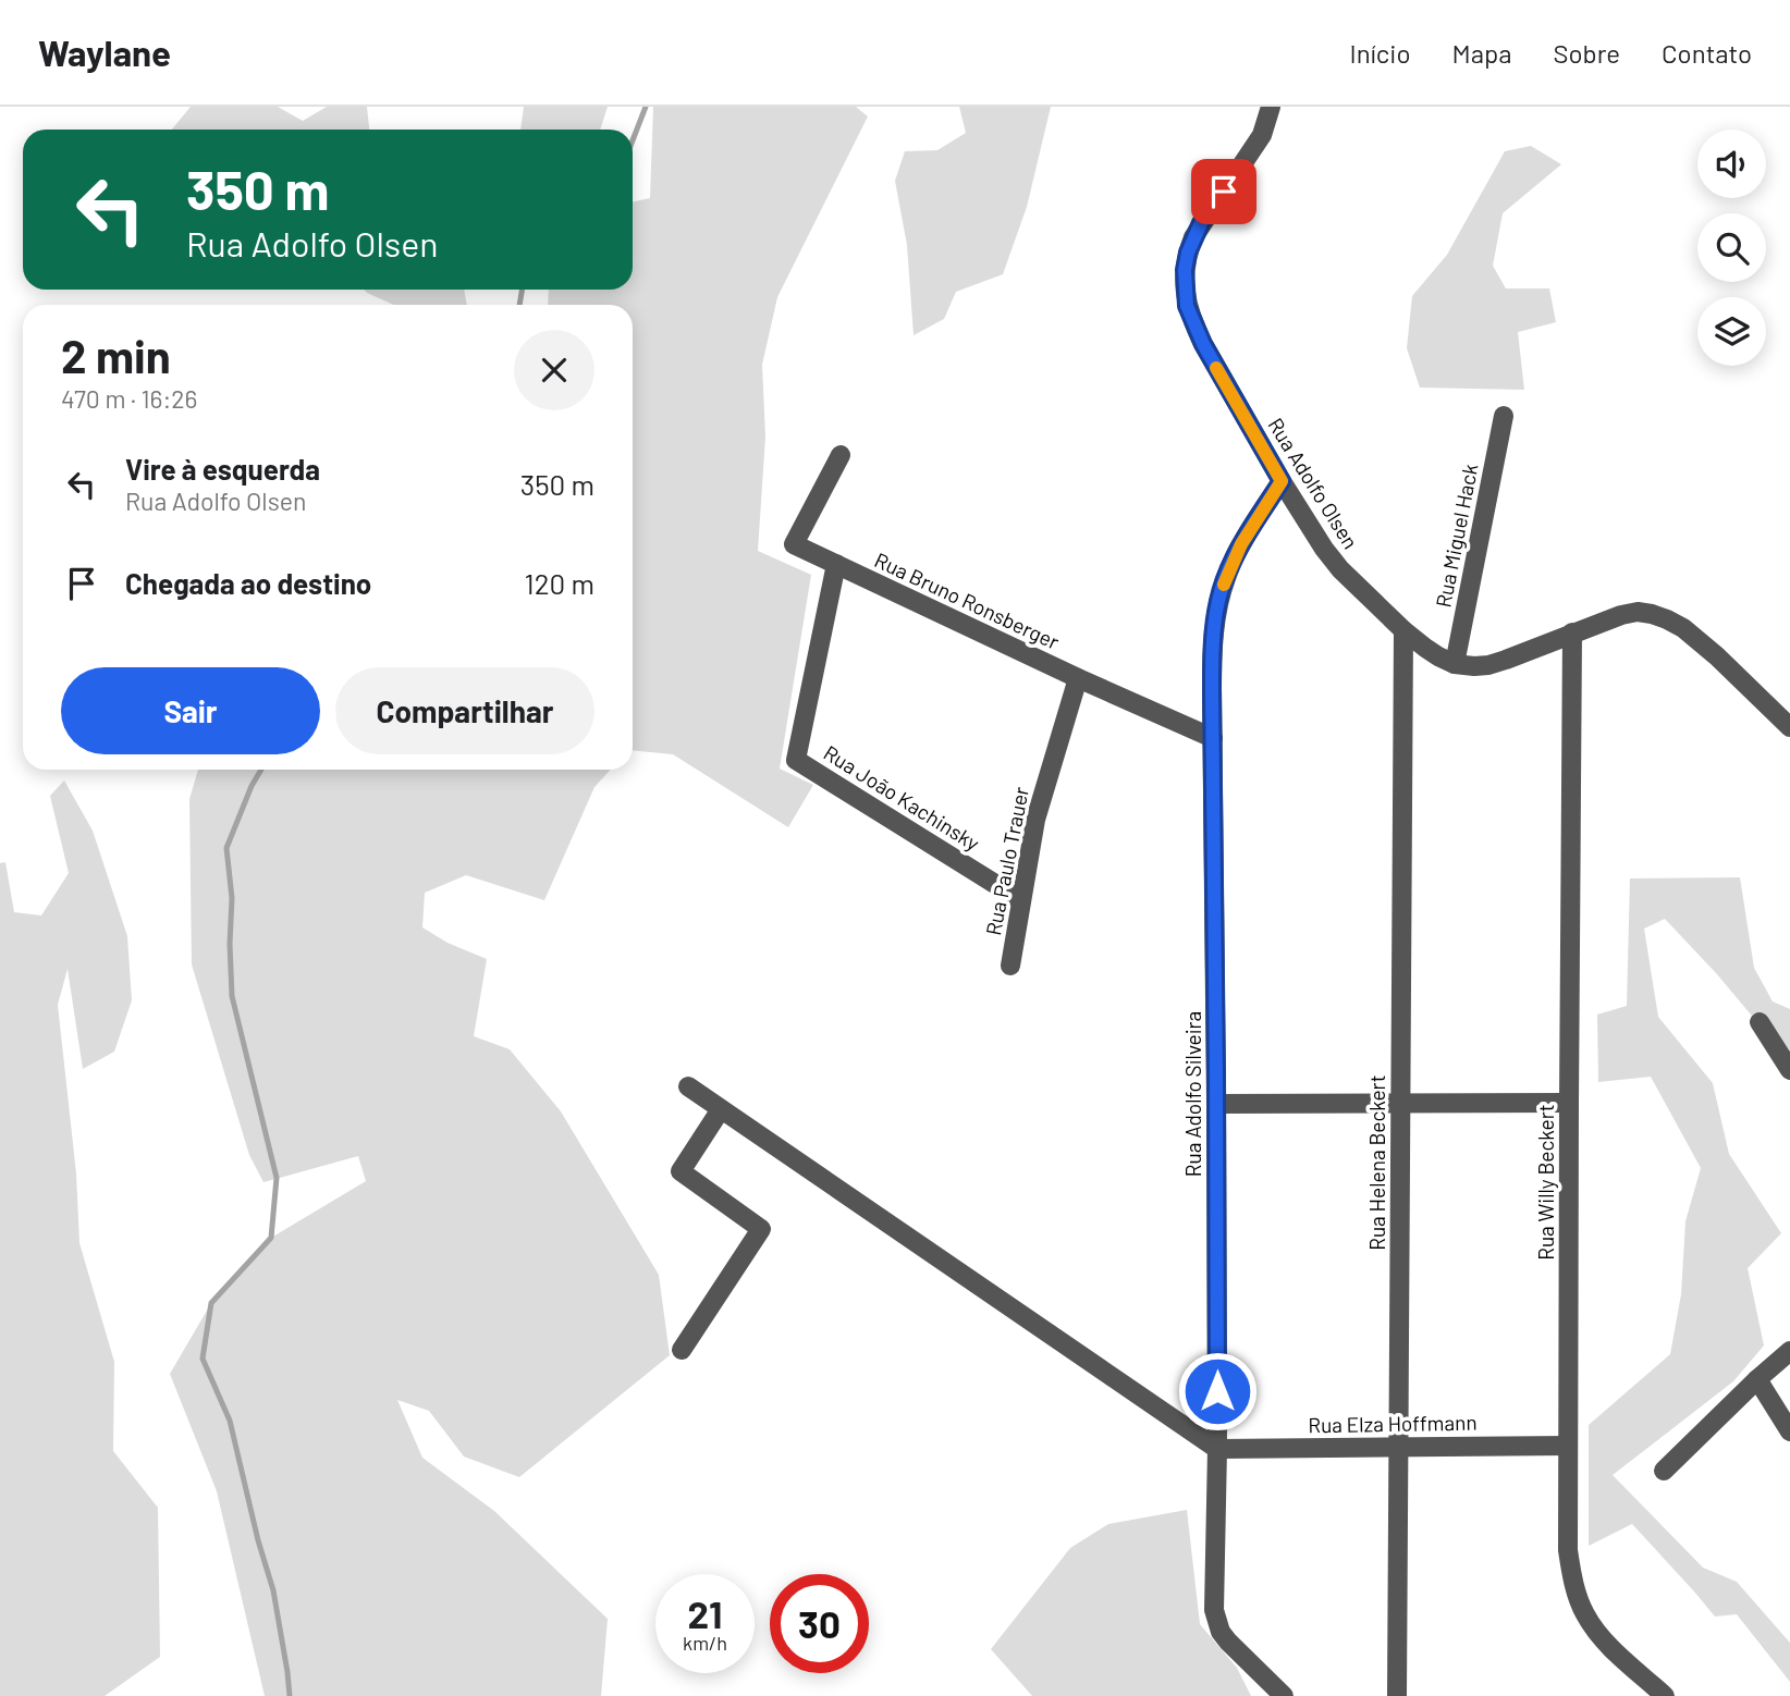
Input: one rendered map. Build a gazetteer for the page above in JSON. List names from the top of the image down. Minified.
{"streets":{"street":["Rua Adolfo Olsen","Rua Miguel Hack","Rua Bruno Ronsberger","Rua João Kachinsky","Rua Paulo Trauer","Rua Adolfo Silveira","Rua Helena Beckert","Rua Willy Beckert","Rua Elza Hoffmann"]},"crossings":[["Rua Adolfo Olsen","Rua Miguel Hack"],["Rua Adolfo Olsen","Rua Adolfo Silveira"],["Rua Adolfo Olsen","Rua Helena Beckert"],["Rua Adolfo Olsen","Rua Willy Beckert"],["Rua Bruno Ronsberger","Rua João Kachinsky"],["Rua Bruno Ronsberger","Rua Paulo Trauer"],["Rua Bruno Ronsberger","Rua Adolfo Silveira"],["Rua João Kachinsky","Rua Paulo Trauer"],["Rua Adolfo Silveira","Rua Elza Hoffmann"],["Rua Helena Beckert","Rua Elza Hoffmann"],["Rua Willy Beckert","Rua Elza Hoffmann"]],"page":{"header":"Waylane","nav":["Início","Mapa","Sobre","Contato"],"turn":["350 m","Rua Adolfo Olsen"],"heading":["2 min","470 m · 16:26"],"list":[{"name":"Vire à esquerda","note":"Rua Adolfo Olsen","value":"350 m"},{"name":"Chegada ao destino","value":"120 m"}],"buttons":["Sair","Compartilhar"],"speed":"21 km/h","limit":"30"}}
